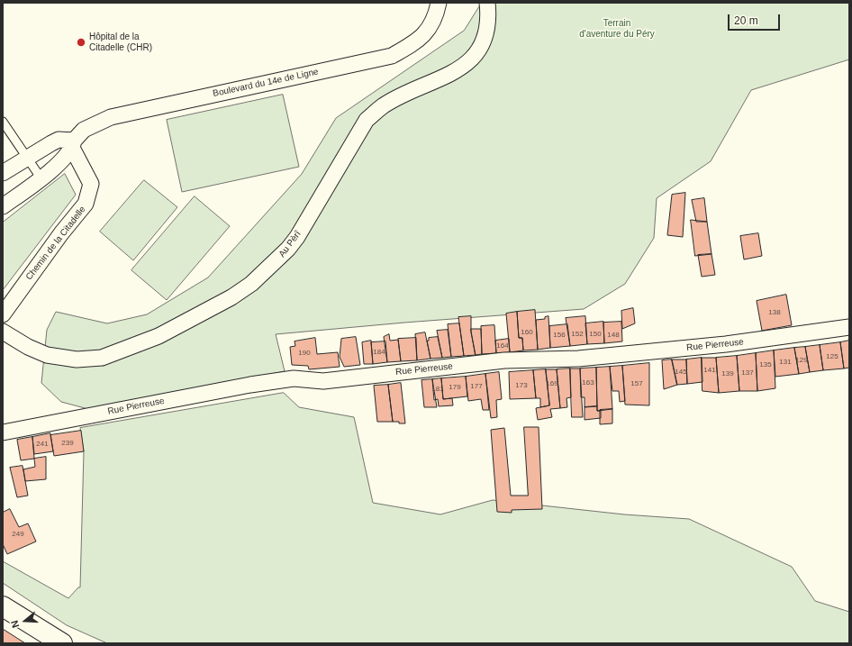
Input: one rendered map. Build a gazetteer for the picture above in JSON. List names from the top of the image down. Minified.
{"streets":{"street":["Boulevard du 14e de Ligne","Chemin de la Citadelle","Au Pèrî","Rue Pierreuse"]},"crossings":[["Boulevard du 14e de Ligne","Chemin de la Citadelle"]],"parks":["Terrain d'aventure du Péry"],"places":["Hôpital de la Citadelle (CHR)"],"house_numbers":["138","160","152","150","156","148","164","184","190","125","129","131","135","141","145","137","139","163","169","157","173","177","179","181","239","241","249"],"scale_bar":"20 m","north":"left"}
